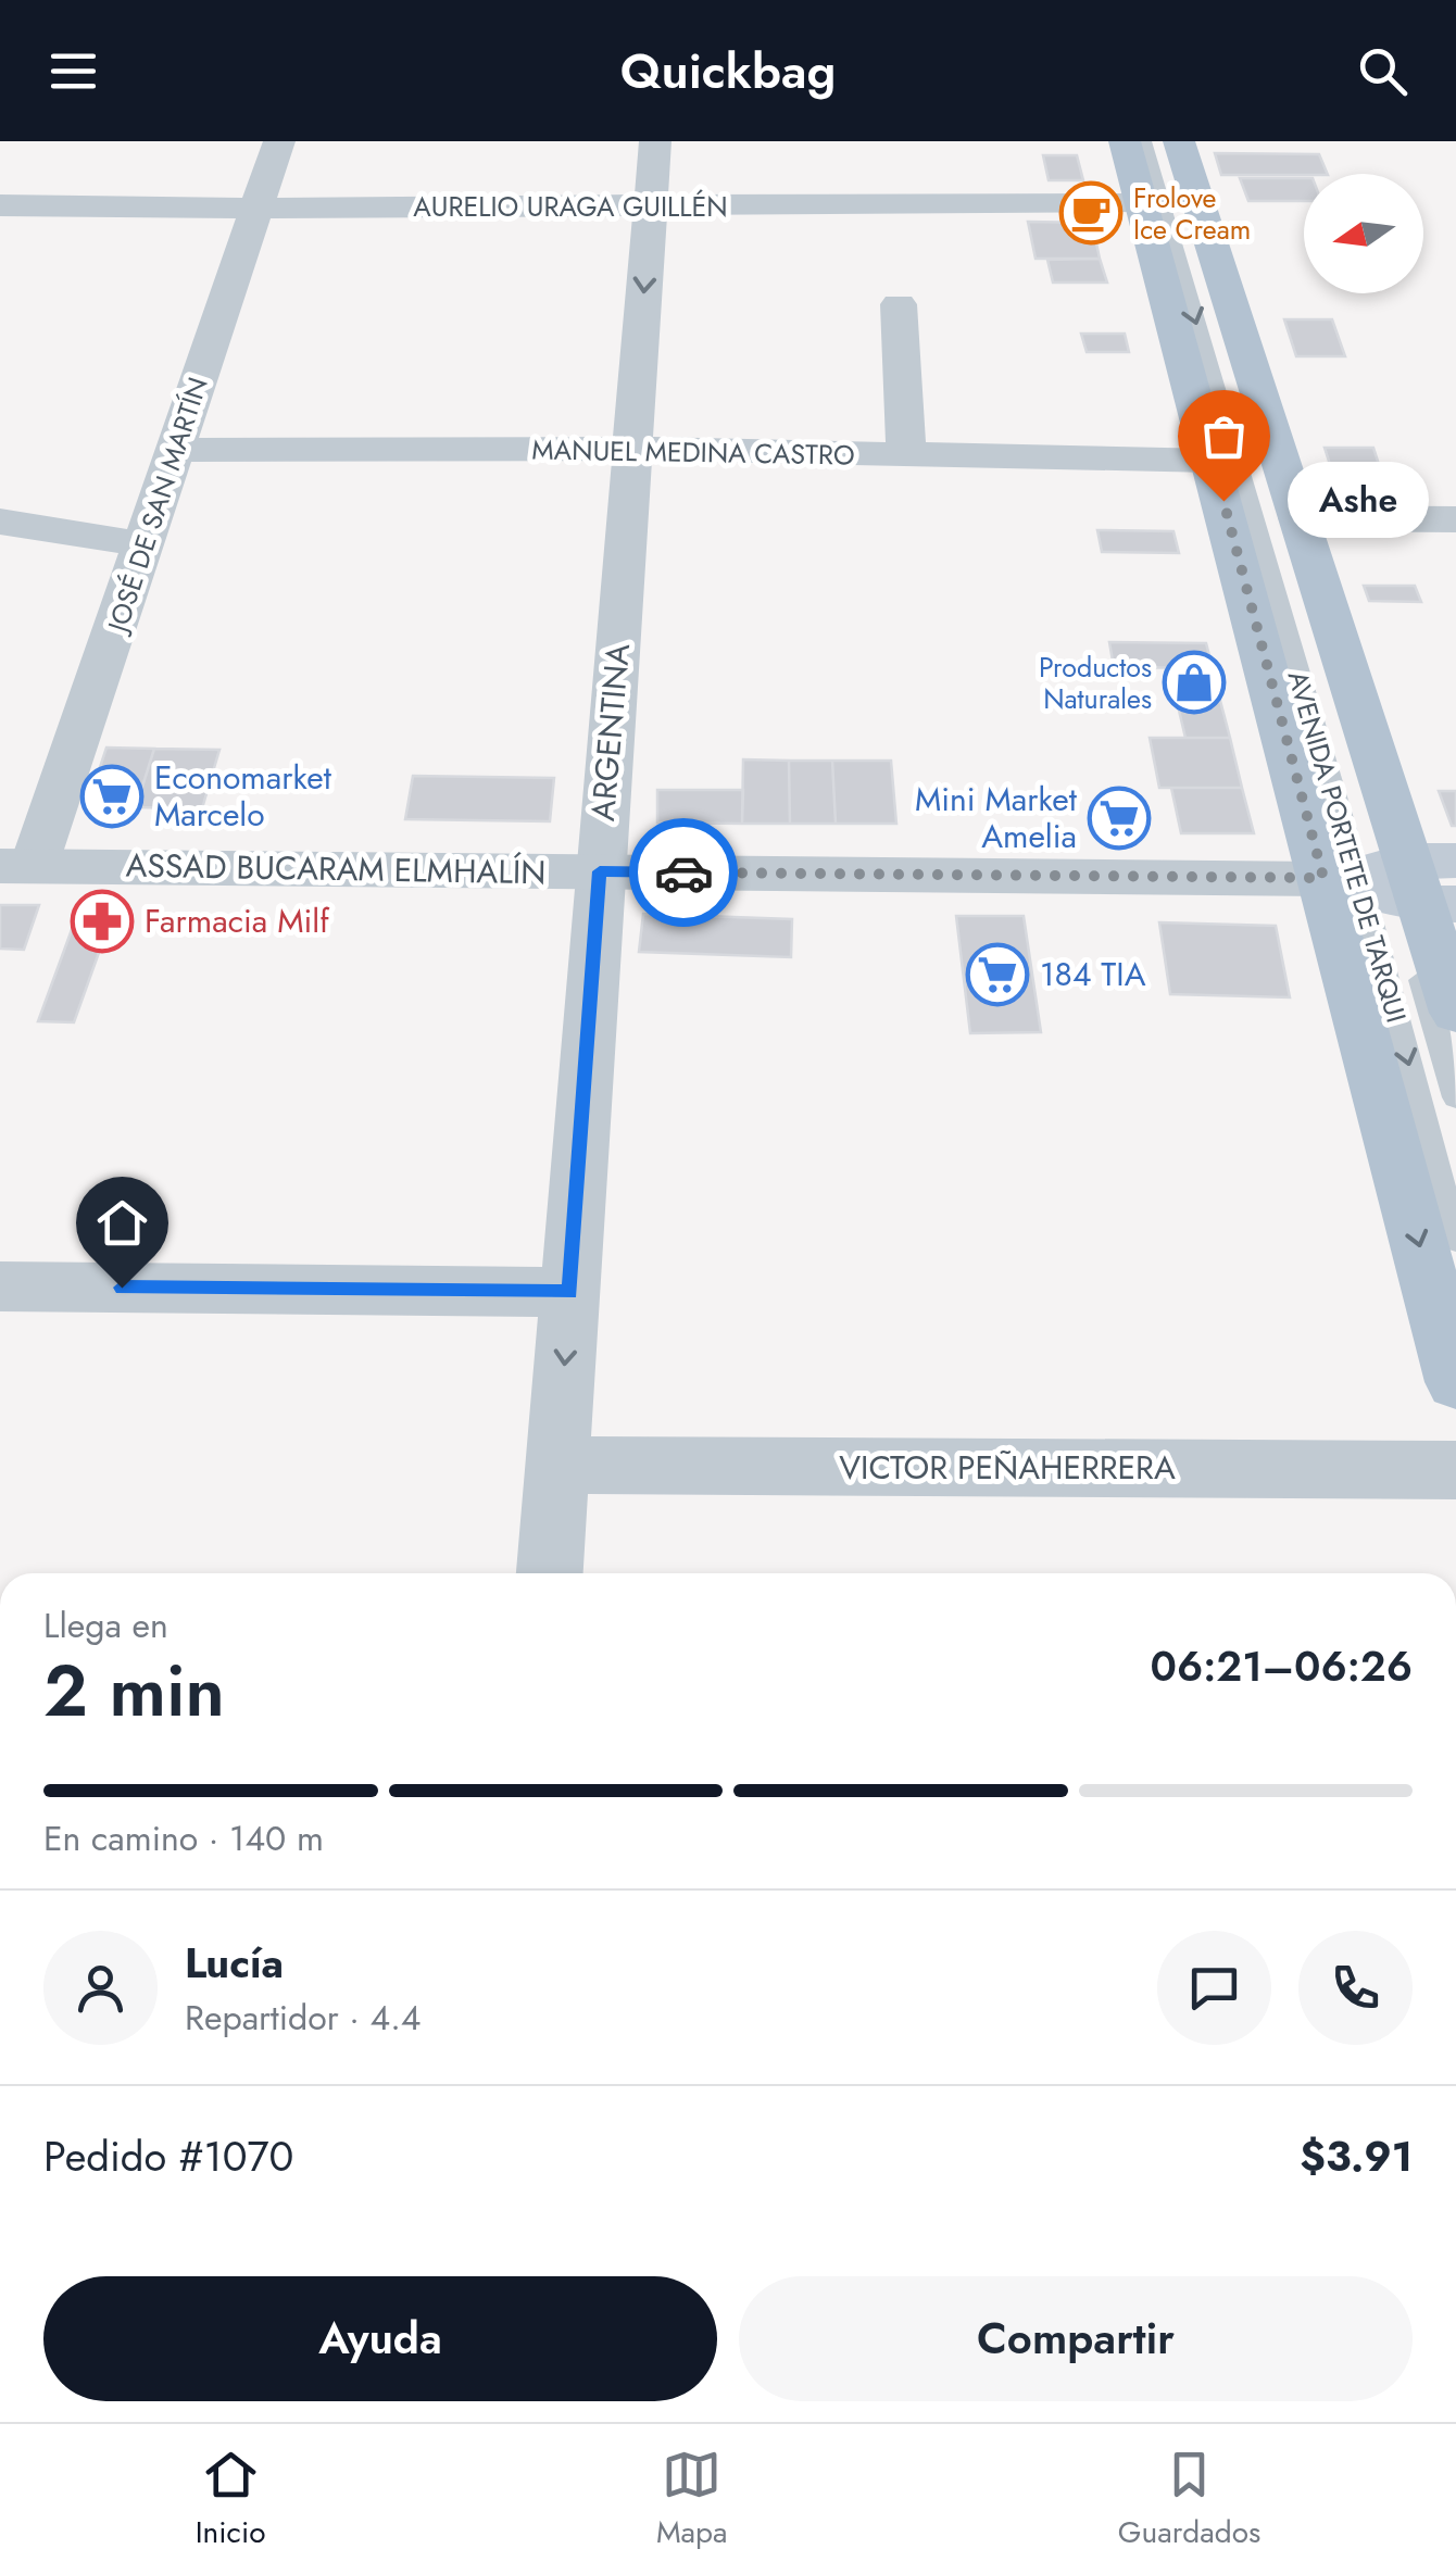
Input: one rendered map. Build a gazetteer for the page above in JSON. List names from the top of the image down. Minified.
{"streets":{"main road":["AVENIDA PORTETE DE TARQUI","ASSAD BUCARAM ELMHALÍN"],"street":["AURELIO URAGA GUILLÉN","MANUEL MEDINA CASTRO","JOSÉ DE SAN MARTÍN","ARGENTINA","VICTOR PEÑAHERRERA"]},"crossings":[["AURELIO URAGA GUILLÉN","JOSÉ DE SAN MARTÍN"],["AURELIO URAGA GUILLÉN","ARGENTINA"],["AURELIO URAGA GUILLÉN","AVENIDA PORTETE DE TARQUI"],["MANUEL MEDINA CASTRO","JOSÉ DE SAN MARTÍN"],["MANUEL MEDINA CASTRO","ARGENTINA"],["MANUEL MEDINA CASTRO","AVENIDA PORTETE DE TARQUI"],["JOSÉ DE SAN MARTÍN","ASSAD BUCARAM ELMHALÍN"],["ARGENTINA","ASSAD BUCARAM ELMHALÍN"],["ARGENTINA","VICTOR PEÑAHERRERA"],["AVENIDA PORTETE DE TARQUI","ASSAD BUCARAM ELMHALÍN"]],"places":{"cafe":["Frolove Ice Cream"],"other":["Ashe"],"shop":["Productos Naturales"],"supermarket":["Economarket Marcelo","Mini Market Amelia","184 TIA"],"pharmacy":["Farmacia Milf"]},"north":"left","page":{"header":"Quickbag","bubble":"Ashe","heading":["2 min","Llega en","06:21–06:26"],"panel":["Lucía","Repartidor · 4.4","Pedido #1070","$3.91"],"bar":"En camino · 140 m","buttons":["Ayuda","Compartir"],"tabs":["Inicio","Mapa","Guardados"]}}
